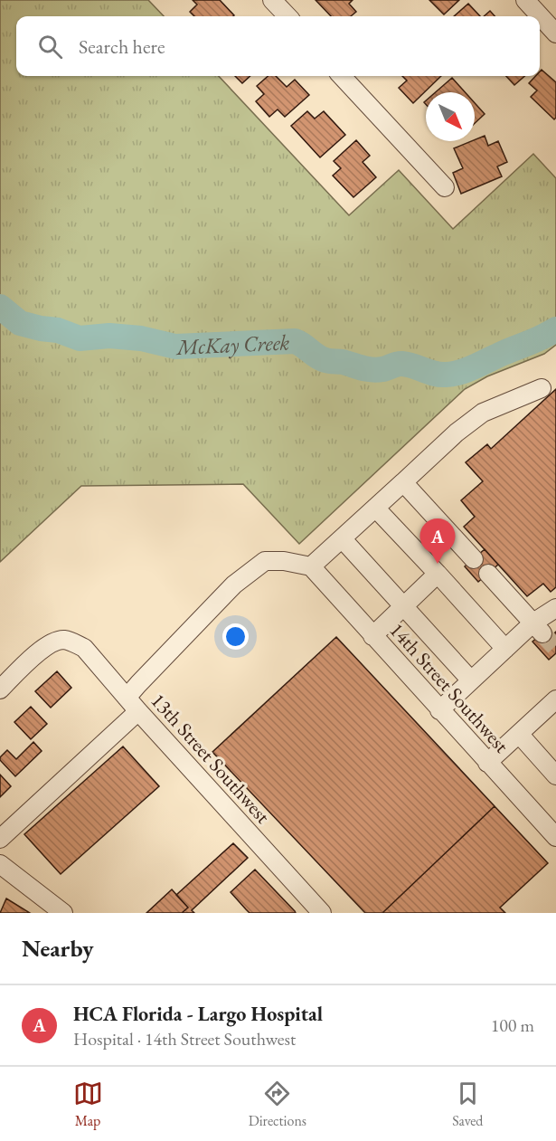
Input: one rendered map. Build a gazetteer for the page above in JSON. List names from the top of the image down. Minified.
{"streets":{"street":["14th Street Southwest","13th Street Southwest"]},"water":["McKay Creek"],"north":"bottom right","page":{"search":"Search here","pins":"A","heading":"Nearby","list":[{"mark":"A","name":"HCA Florida - Largo Hospital","note":"Hospital · 14th Street Southwest","value":"100 m"}],"nav":["Map","Directions","Saved"]}}
